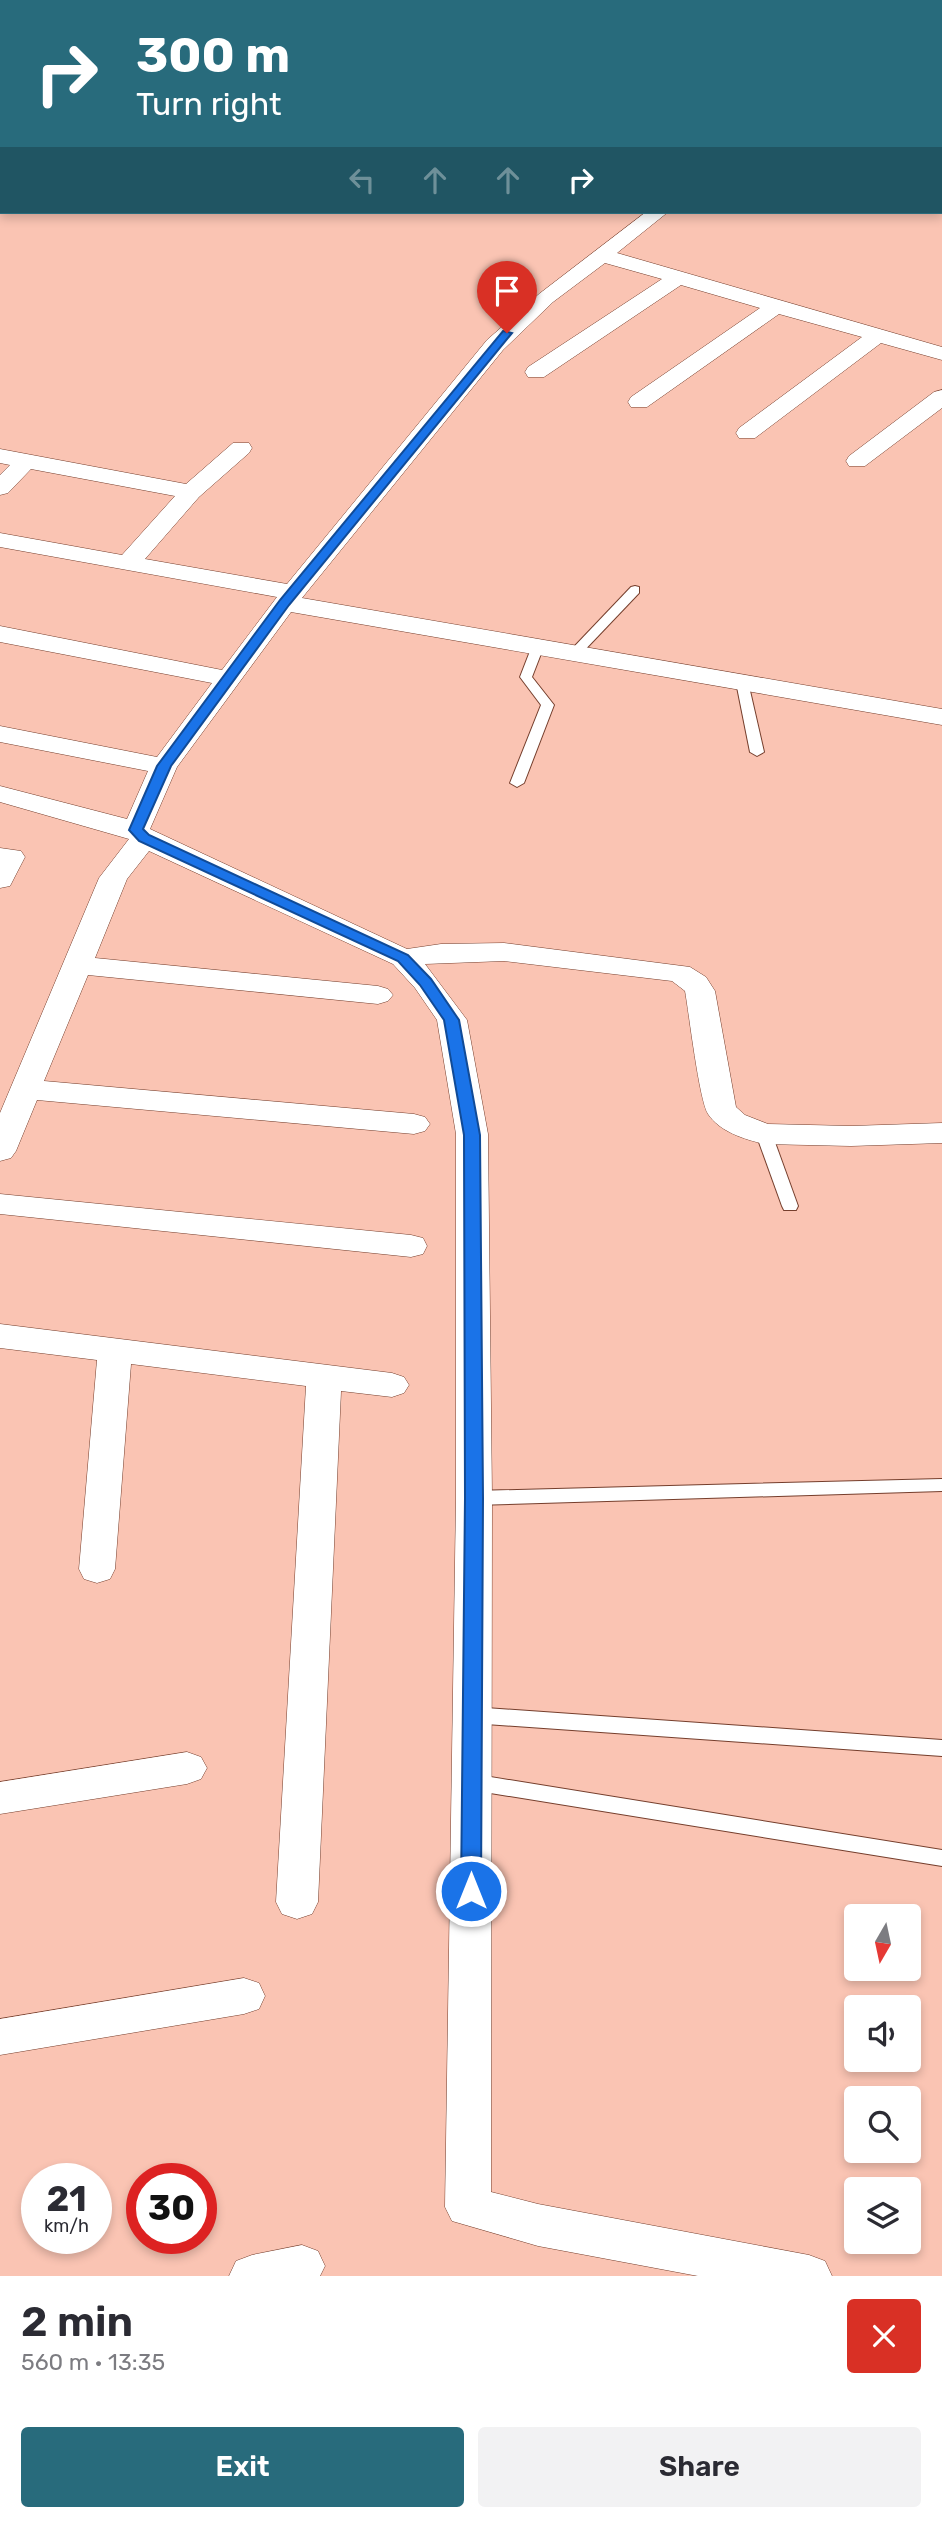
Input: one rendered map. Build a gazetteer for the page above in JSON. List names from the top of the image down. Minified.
{"north":"bottom","page":{"turn":["300 m","Turn right"],"speed":"21 km/h","limit":"30","heading":["2 min","560 m · 13:35"],"buttons":["Exit","Share"]}}
